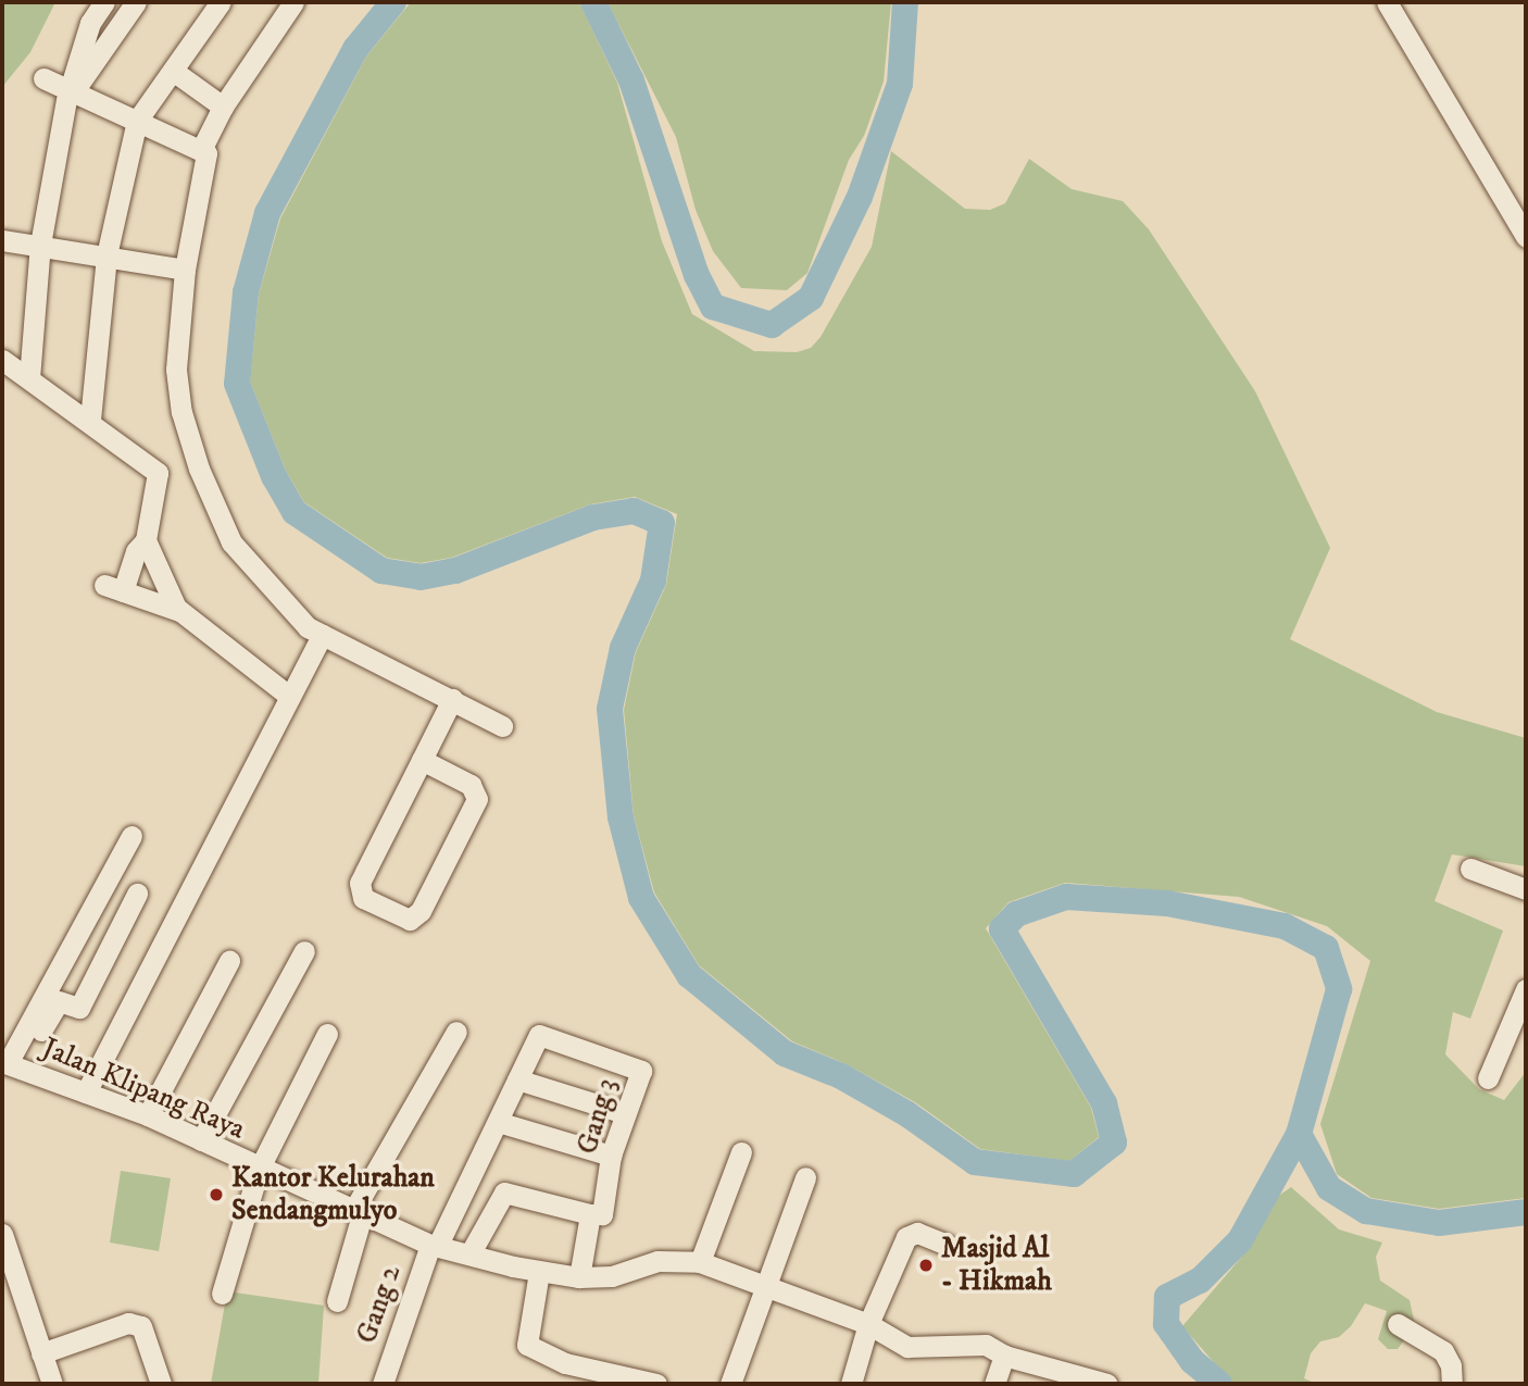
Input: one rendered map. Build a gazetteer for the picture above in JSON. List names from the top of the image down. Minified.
{"streets":{"street":["Jalan Klipang Raya","Gang 3","Gang 2"]},"crossings":[["Jalan Klipang Raya","Gang 3"],["Jalan Klipang Raya","Gang 2"],["Gang 3","Gang 2"]],"places":["Kantor Kelurahan Sendangmulyo","Masjid Al - Hikmah"]}
